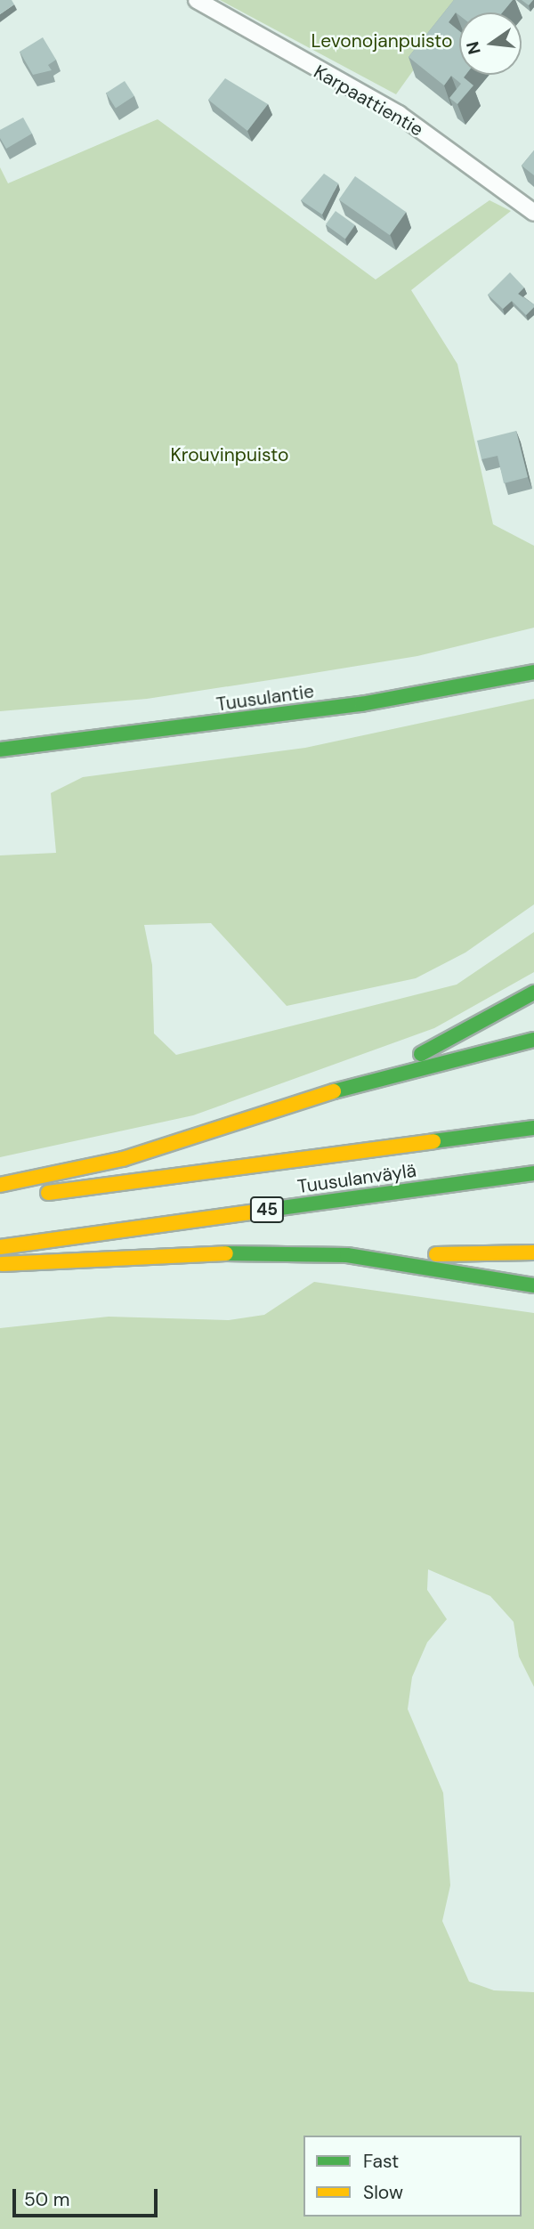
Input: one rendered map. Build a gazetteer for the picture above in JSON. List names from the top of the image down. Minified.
{"streets":{"main road":["Tuusulantie","Tuusulanväylä","45"],"street":["Karpaattientie"]},"parks":["Levonojanpuisto","Krouvinpuisto"],"legend":["Fast","Slow"],"scale_bar":"50 m","north":"left"}
